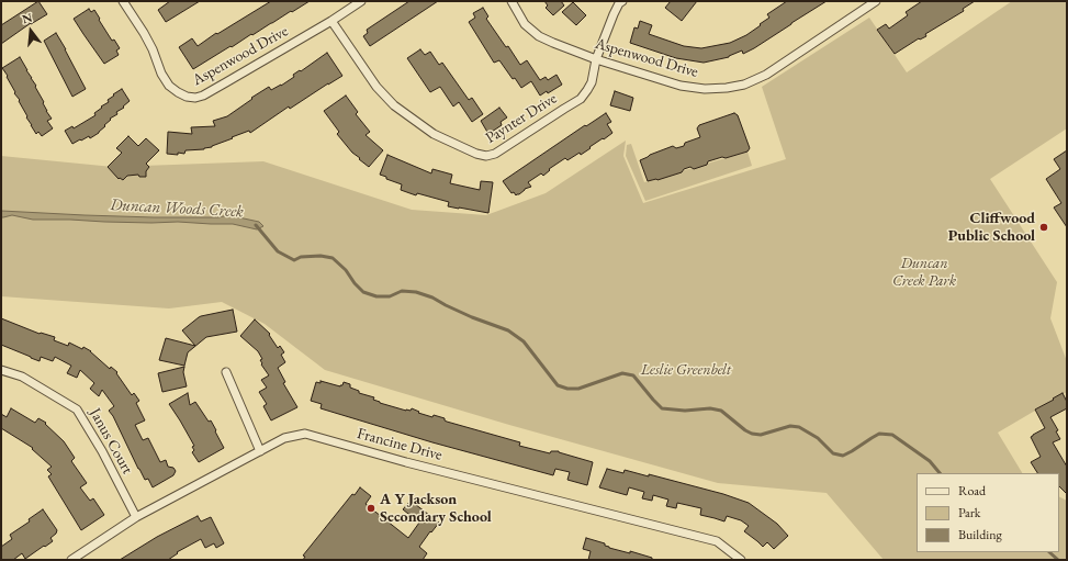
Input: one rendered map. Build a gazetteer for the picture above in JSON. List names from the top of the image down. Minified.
{"streets":{"street":["Aspenwood Drive","Paynter Drive","Janus Court","Francine Drive"]},"crossings":[["Aspenwood Drive","Paynter Drive"],["Janus Court","Francine Drive"]],"water":["Duncan Woods Creek"],"parks":["Duncan Creek Park","Leslie Greenbelt"],"places":["Cliffwood Public School","A Y Jackson Secondary School"],"legend":["Road","Park","Building"],"north":"top"}
